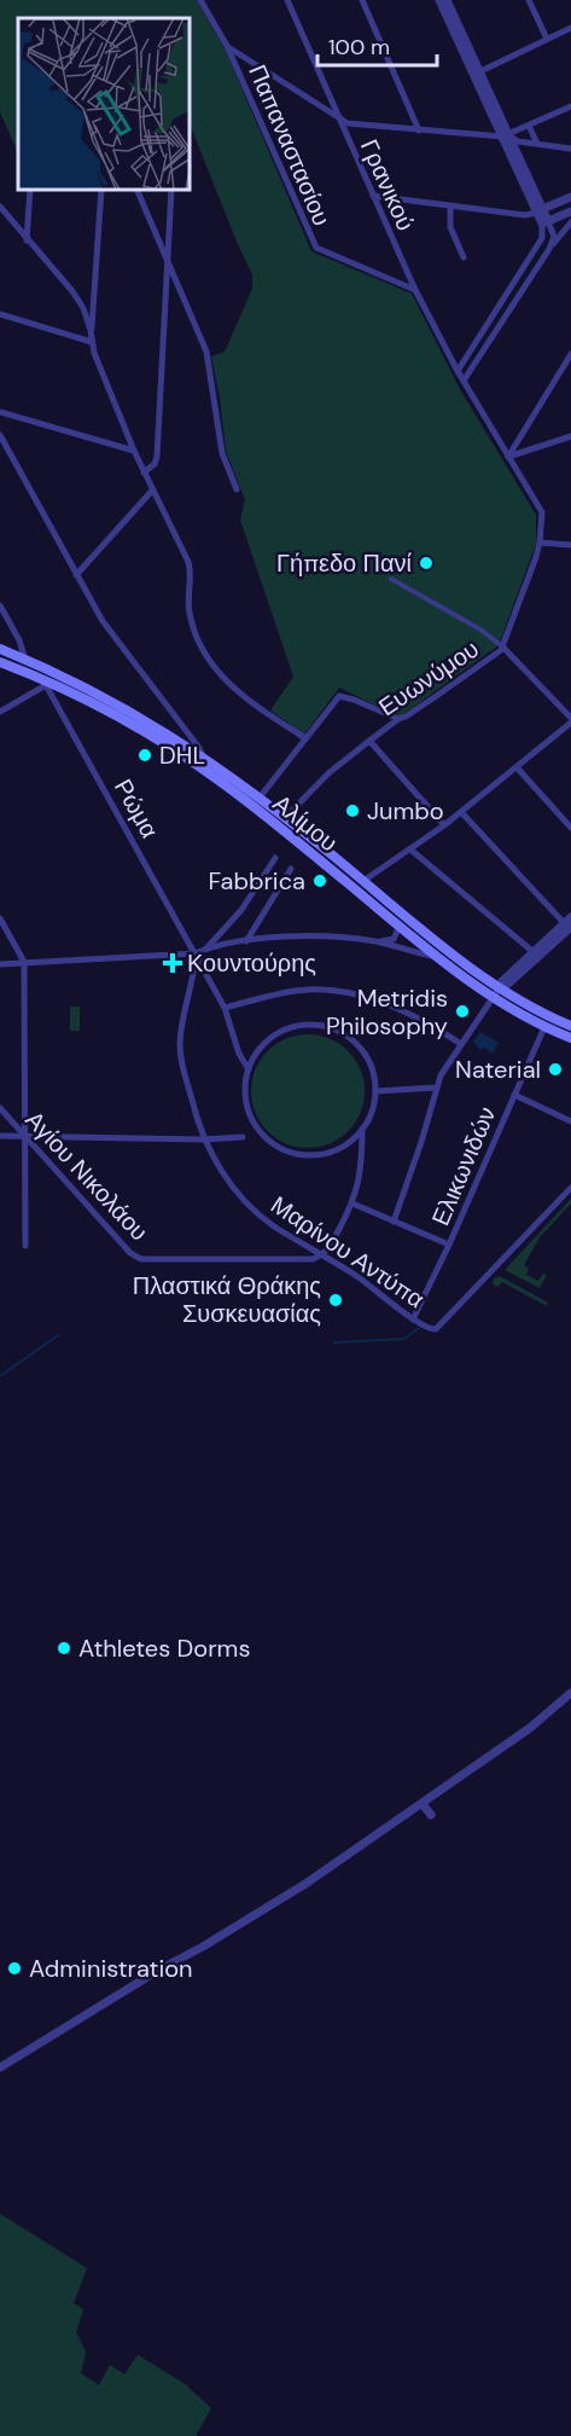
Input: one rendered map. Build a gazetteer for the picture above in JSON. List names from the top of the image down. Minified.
{"streets":{"main road":["Αλίμου"],"street":["Παπαναστασίου","Γρανικού","Ευωνύμου","Ρώμα","Ελικωνιδών","Αγίου Νικολάου","Μαρίνου Αντύπα"]},"crossings":[["Παπαναστασίου","Γρανικού"],["Γρανικού","Ευωνύμου"],["Ευωνύμου","Αλίμου"],["Ρώμα","Αλίμου"],["Ρώμα","Μαρίνου Αντύπα"],["Αλίμου","Ελικωνιδών"],["Ελικωνιδών","Μαρίνου Αντύπα"],["Αγίου Νικολάου","Μαρίνου Αντύπα"]],"places":{"other":["Γήπεδο Πανί","DHL","Jumbo","Fabbrica","Metridis Philosophy","Naterial","Πλαστικά Θράκης Συσκευασίας","Athletes Dorms","Administration"],"health":["Κουντούρης"]},"scale_bar":"100 m"}
